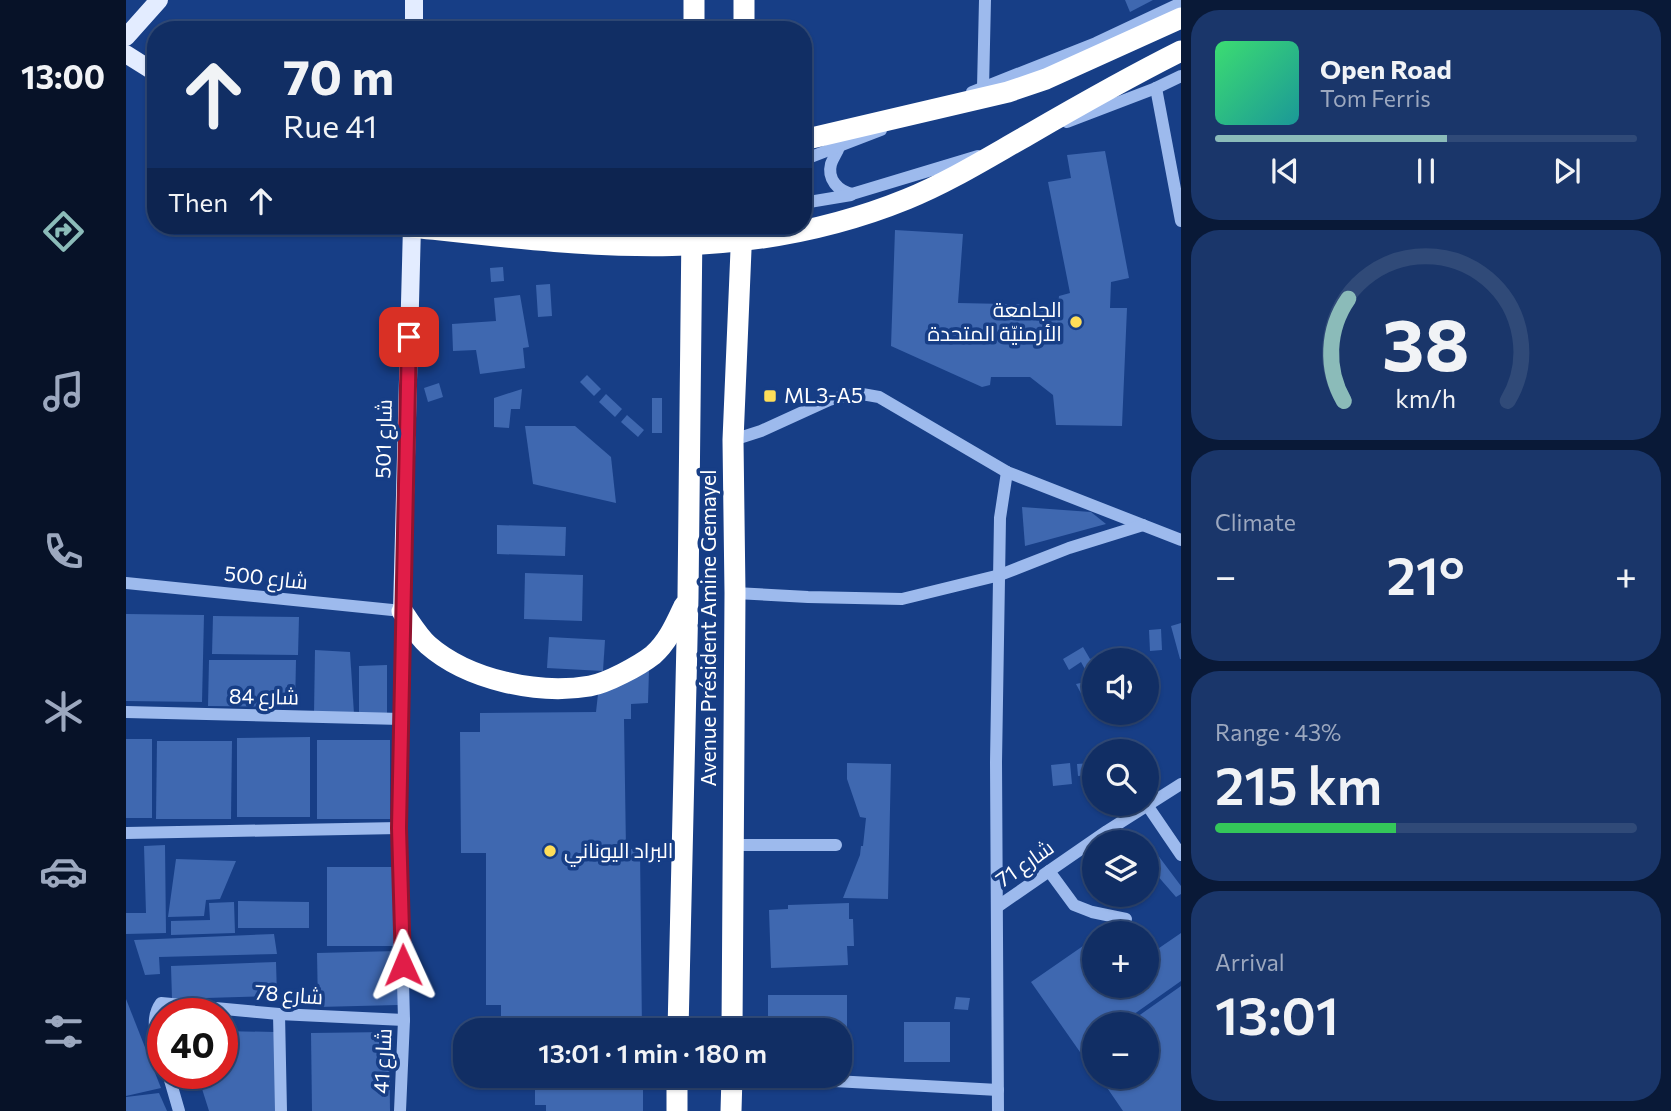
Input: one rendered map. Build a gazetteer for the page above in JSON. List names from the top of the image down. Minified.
{"streets":{"highway":["Avenue Président Amine Gemayel"],"main road":["شارع 501"],"street":["شارع 500","شارع 84","شارع 71","شارع 78","شارع 41"]},"crossings":[["شارع 501","شارع 500"],["شارع 501","شارع 41"],["شارع 500","شارع 41"],["شارع 84","شارع 41"],["شارع 78","شارع 41"]],"places":{"other":["الجامعة الأرمنيّة المتحدة","البراد اليوناني"],"transit":["ML3-A5"]},"page":{"tabs":"13:00","turn":["70 m","Rue 41"],"song":["Open Road","Tom Ferris"],"then":"Then","tile":["Climate",["Range · 43%","215 km"],["Arrival","13:01"]],"heat":["−","21°","+"],"map_buttons":["+","−"],"limit":"40","trip":"13:01 · 1 min · 180 m","gauge":["38","km/h"]}}
